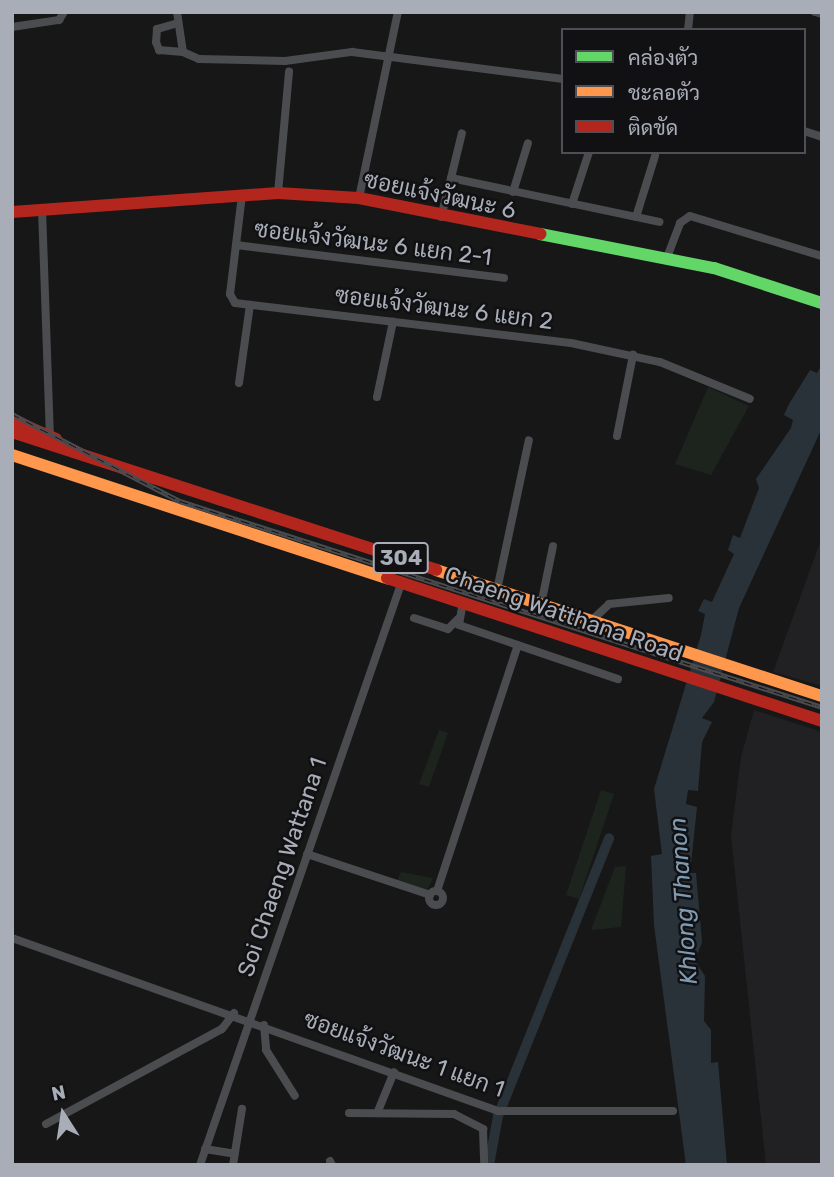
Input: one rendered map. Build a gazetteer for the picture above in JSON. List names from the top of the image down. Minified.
{"streets":{"main road":["ซอยแจ้งวัฒนะ 6","304","Chaeng Watthana Road"],"street":["ซอยแจ้งวัฒนะ 6 แยก 2-1","ซอยแจ้งวัฒนะ 6 แยก 2","Soi Chaeng Wattana 1","ซอยแจ้งวัฒนะ 1 แยก 1"]},"crossings":[["Chaeng Watthana Road","Soi Chaeng Wattana 1"],["Soi Chaeng Wattana 1","ซอยแจ้งวัฒนะ 1 แยก 1"]],"water":["Khlong Thanon"],"legend":["คล่องตัว","ชะลอตัว","ติดขัด"],"north":"top"}
